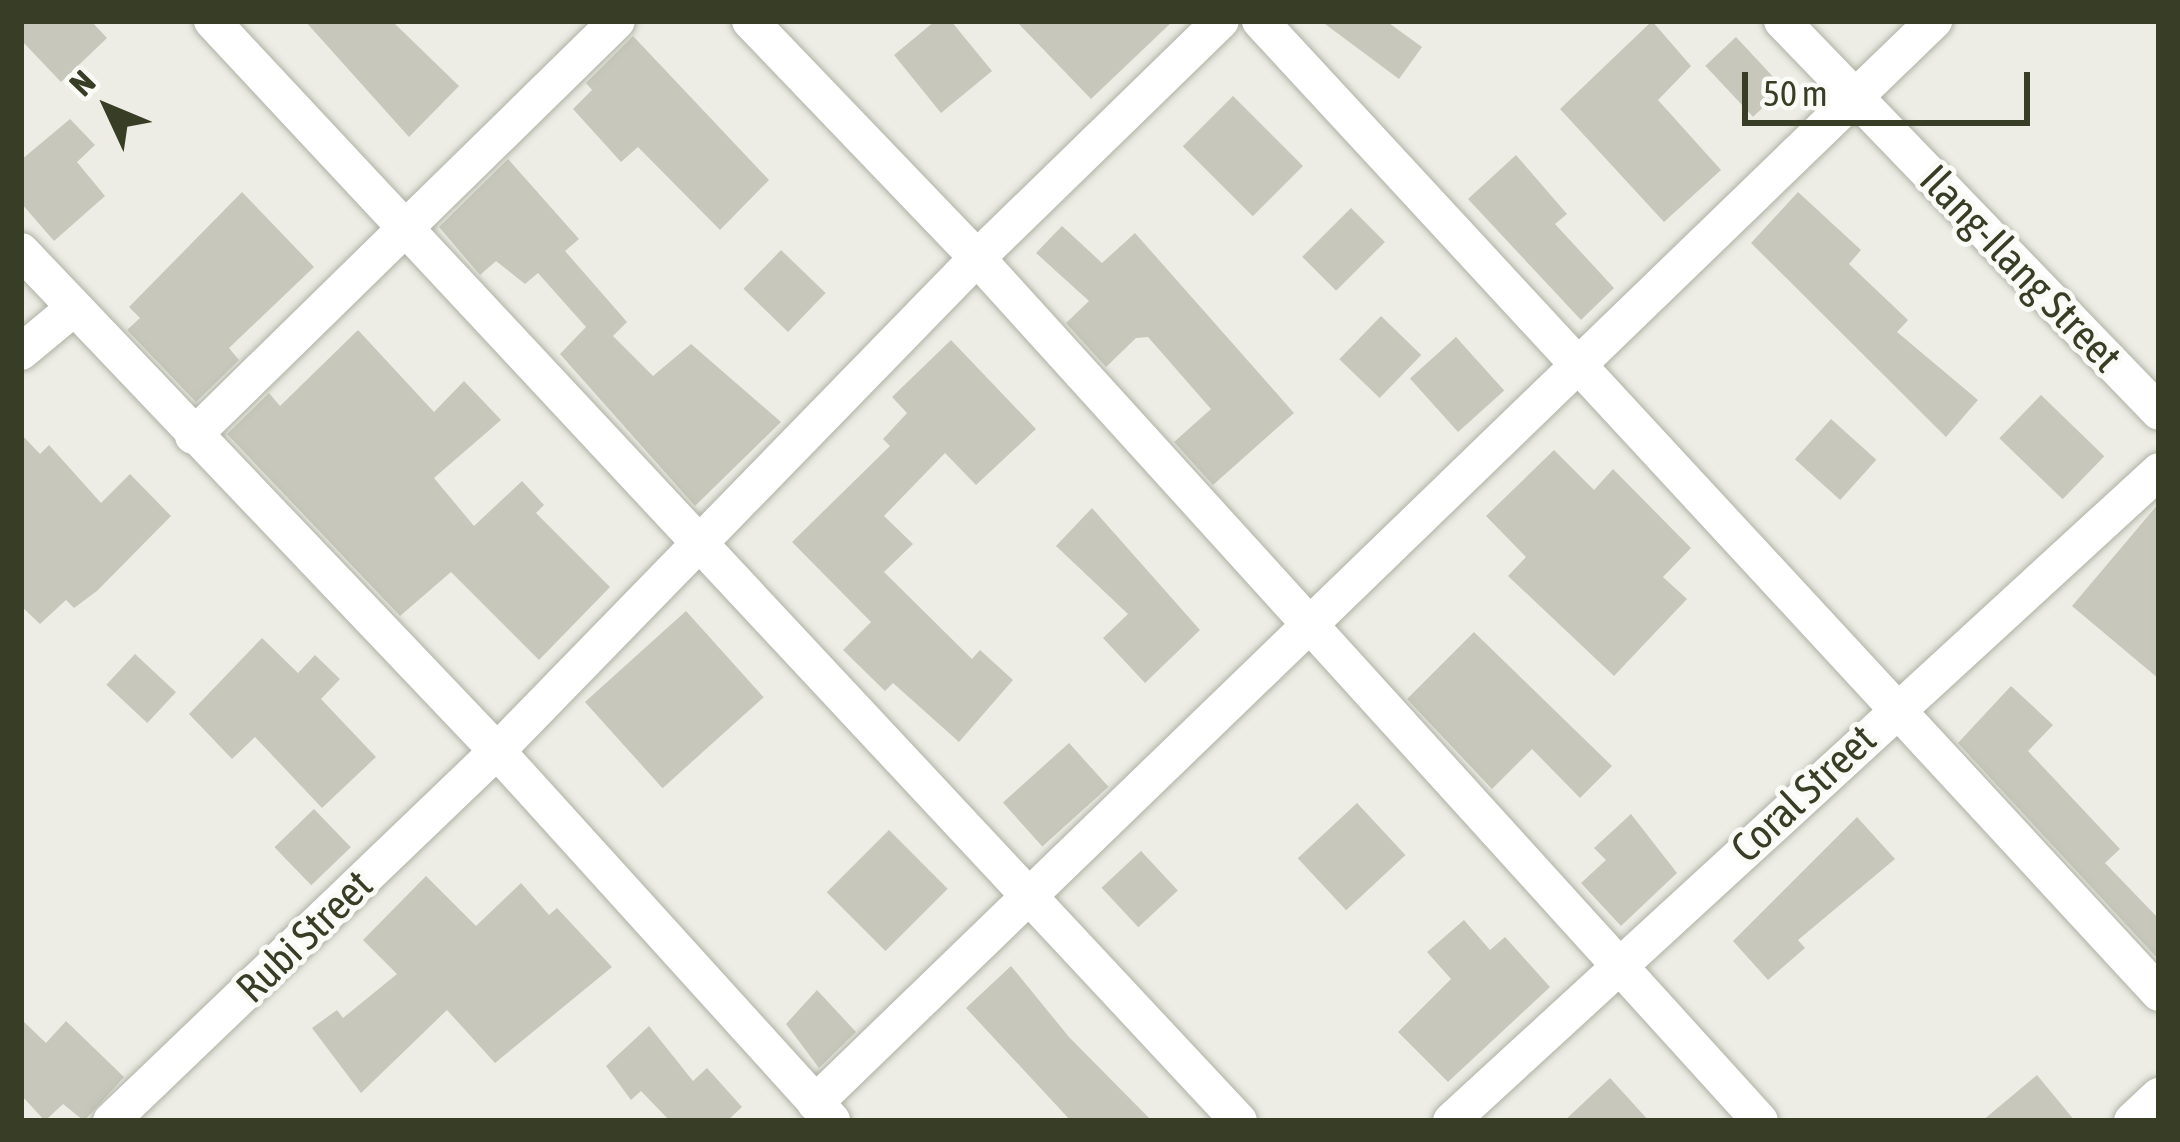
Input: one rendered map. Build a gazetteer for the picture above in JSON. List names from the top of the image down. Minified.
{"streets":{"street":["Ilang-Ilang Street","Coral Street","Rubi Street"]},"scale_bar":"50 m","north":"top left"}
